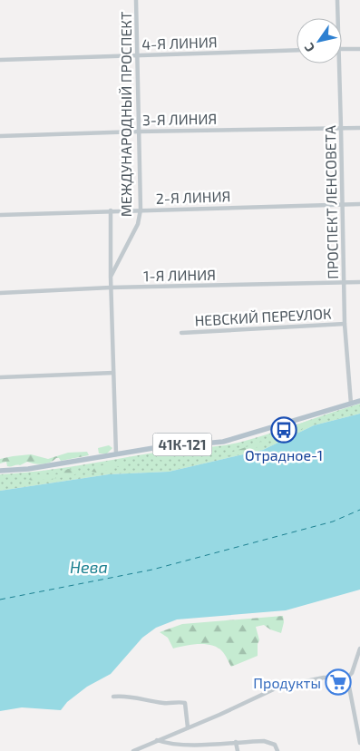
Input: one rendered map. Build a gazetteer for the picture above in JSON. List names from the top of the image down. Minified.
{"streets":{"main road":["41К-121"],"street":["4-Я ЛИНИЯ","МЕЖДУНАРОДНЫЙ ПРОСПЕКТ","3-Я ЛИНИЯ","2-Я ЛИНИЯ","ПРОСПЕКТ ЛЕНСОВЕТА","1-Я ЛИНИЯ","НЕВСКИЙ ПЕРЕУЛОК"]},"crossings":[["4-Я ЛИНИЯ","МЕЖДУНАРОДНЫЙ ПРОСПЕКТ"],["МЕЖДУНАРОДНЫЙ ПРОСПЕКТ","3-Я ЛИНИЯ"],["МЕЖДУНАРОДНЫЙ ПРОСПЕКТ","2-Я ЛИНИЯ"],["МЕЖДУНАРОДНЫЙ ПРОСПЕКТ","1-Я ЛИНИЯ"],["МЕЖДУНАРОДНЫЙ ПРОСПЕКТ","41К-121"],["3-Я ЛИНИЯ","ПРОСПЕКТ ЛЕНСОВЕТА"],["2-Я ЛИНИЯ","ПРОСПЕКТ ЛЕНСОВЕТА"],["ПРОСПЕКТ ЛЕНСОВЕТА","1-Я ЛИНИЯ"],["ПРОСПЕКТ ЛЕНСОВЕТА","НЕВСКИЙ ПЕРЕУЛОК"],["ПРОСПЕКТ ЛЕНСОВЕТА","41К-121"]],"water":["Нева"],"places":{"bus stop":["Отрадное-1"],"supermarket":["Продукты"]},"north":"bottom left"}
